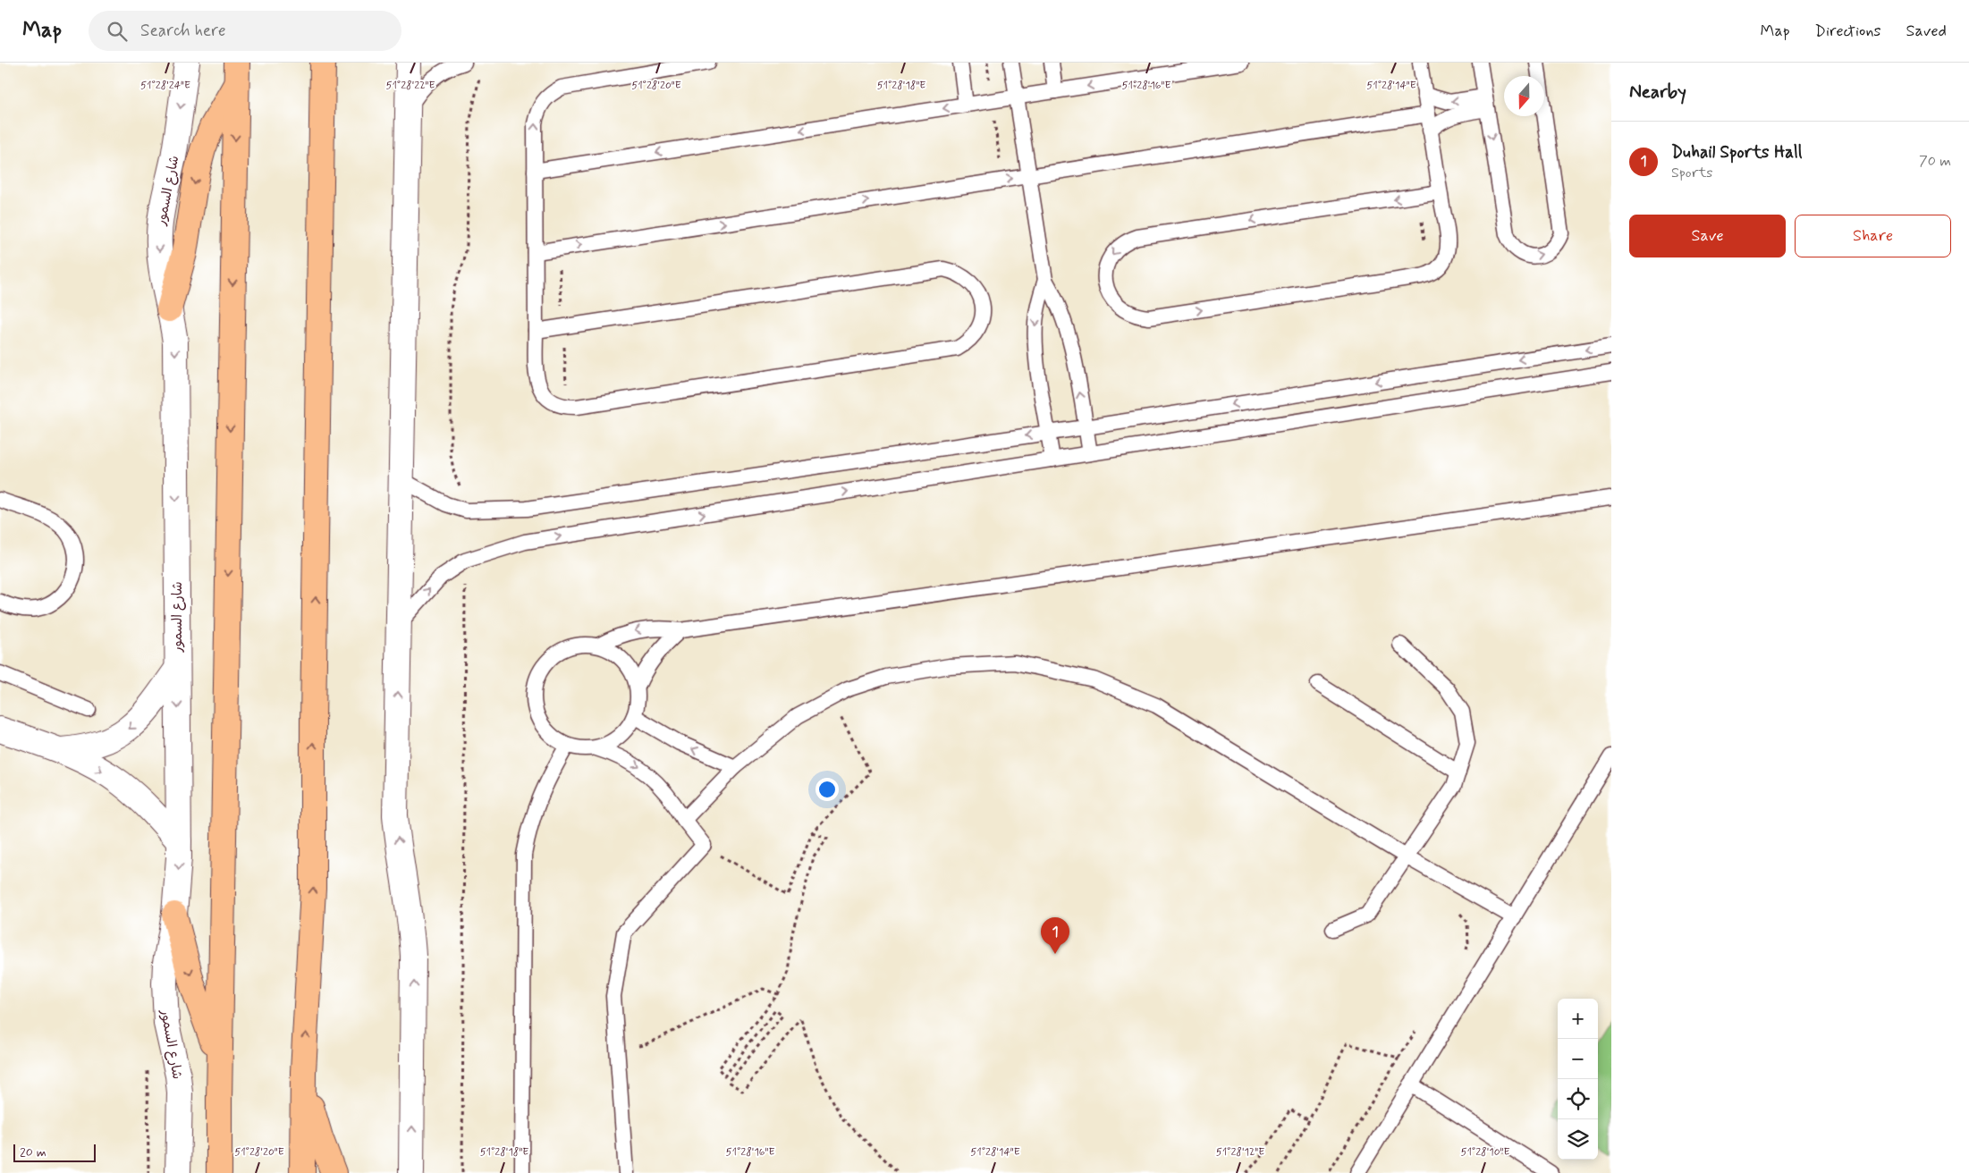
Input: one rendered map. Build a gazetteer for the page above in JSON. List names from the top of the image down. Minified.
{"streets":{"street":["شارع السمور"]},"one_way":["شارع السمور"],"scale_bar":"20 m","north":"bottom","page":{"header":"Map","search":"Search here","nav":["Map","Directions","Saved"],"heading":"Nearby","list":[{"mark":"1","name":"Duhail Sports Hall","note":"Sports","value":"70 m"}],"buttons":["Save","Share"],"pins":"1","map_buttons":["+","−"],"scale":"20 m"},"coordinates":["51°28'22\"E","51°28'20\"E","51°28'18\"E","51°28'16\"E","51°28'14\"E","51°28'24\"E","51°28'12\"E","51°28'10\"E"]}
